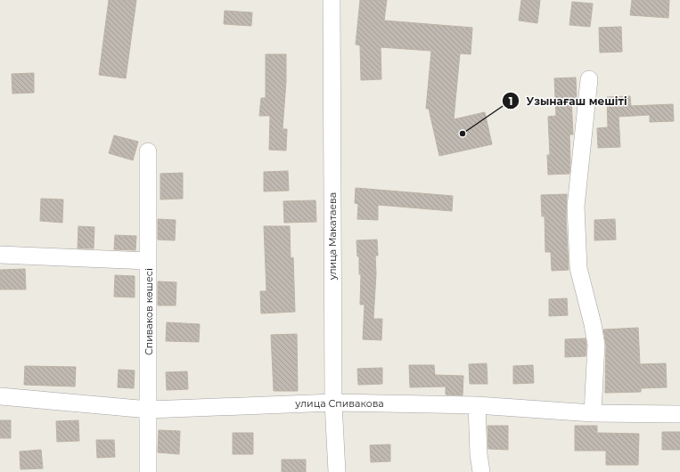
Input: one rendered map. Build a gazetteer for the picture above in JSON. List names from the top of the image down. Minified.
{"streets":{"street":["улица Макатаева","Спиваков көшесі","улица Спивакова"]},"crossings":[["улица Макатаева","улица Спивакова"],["Спиваков көшесі","улица Спивакова"]],"places":["Узынағаш мешіті"]}
